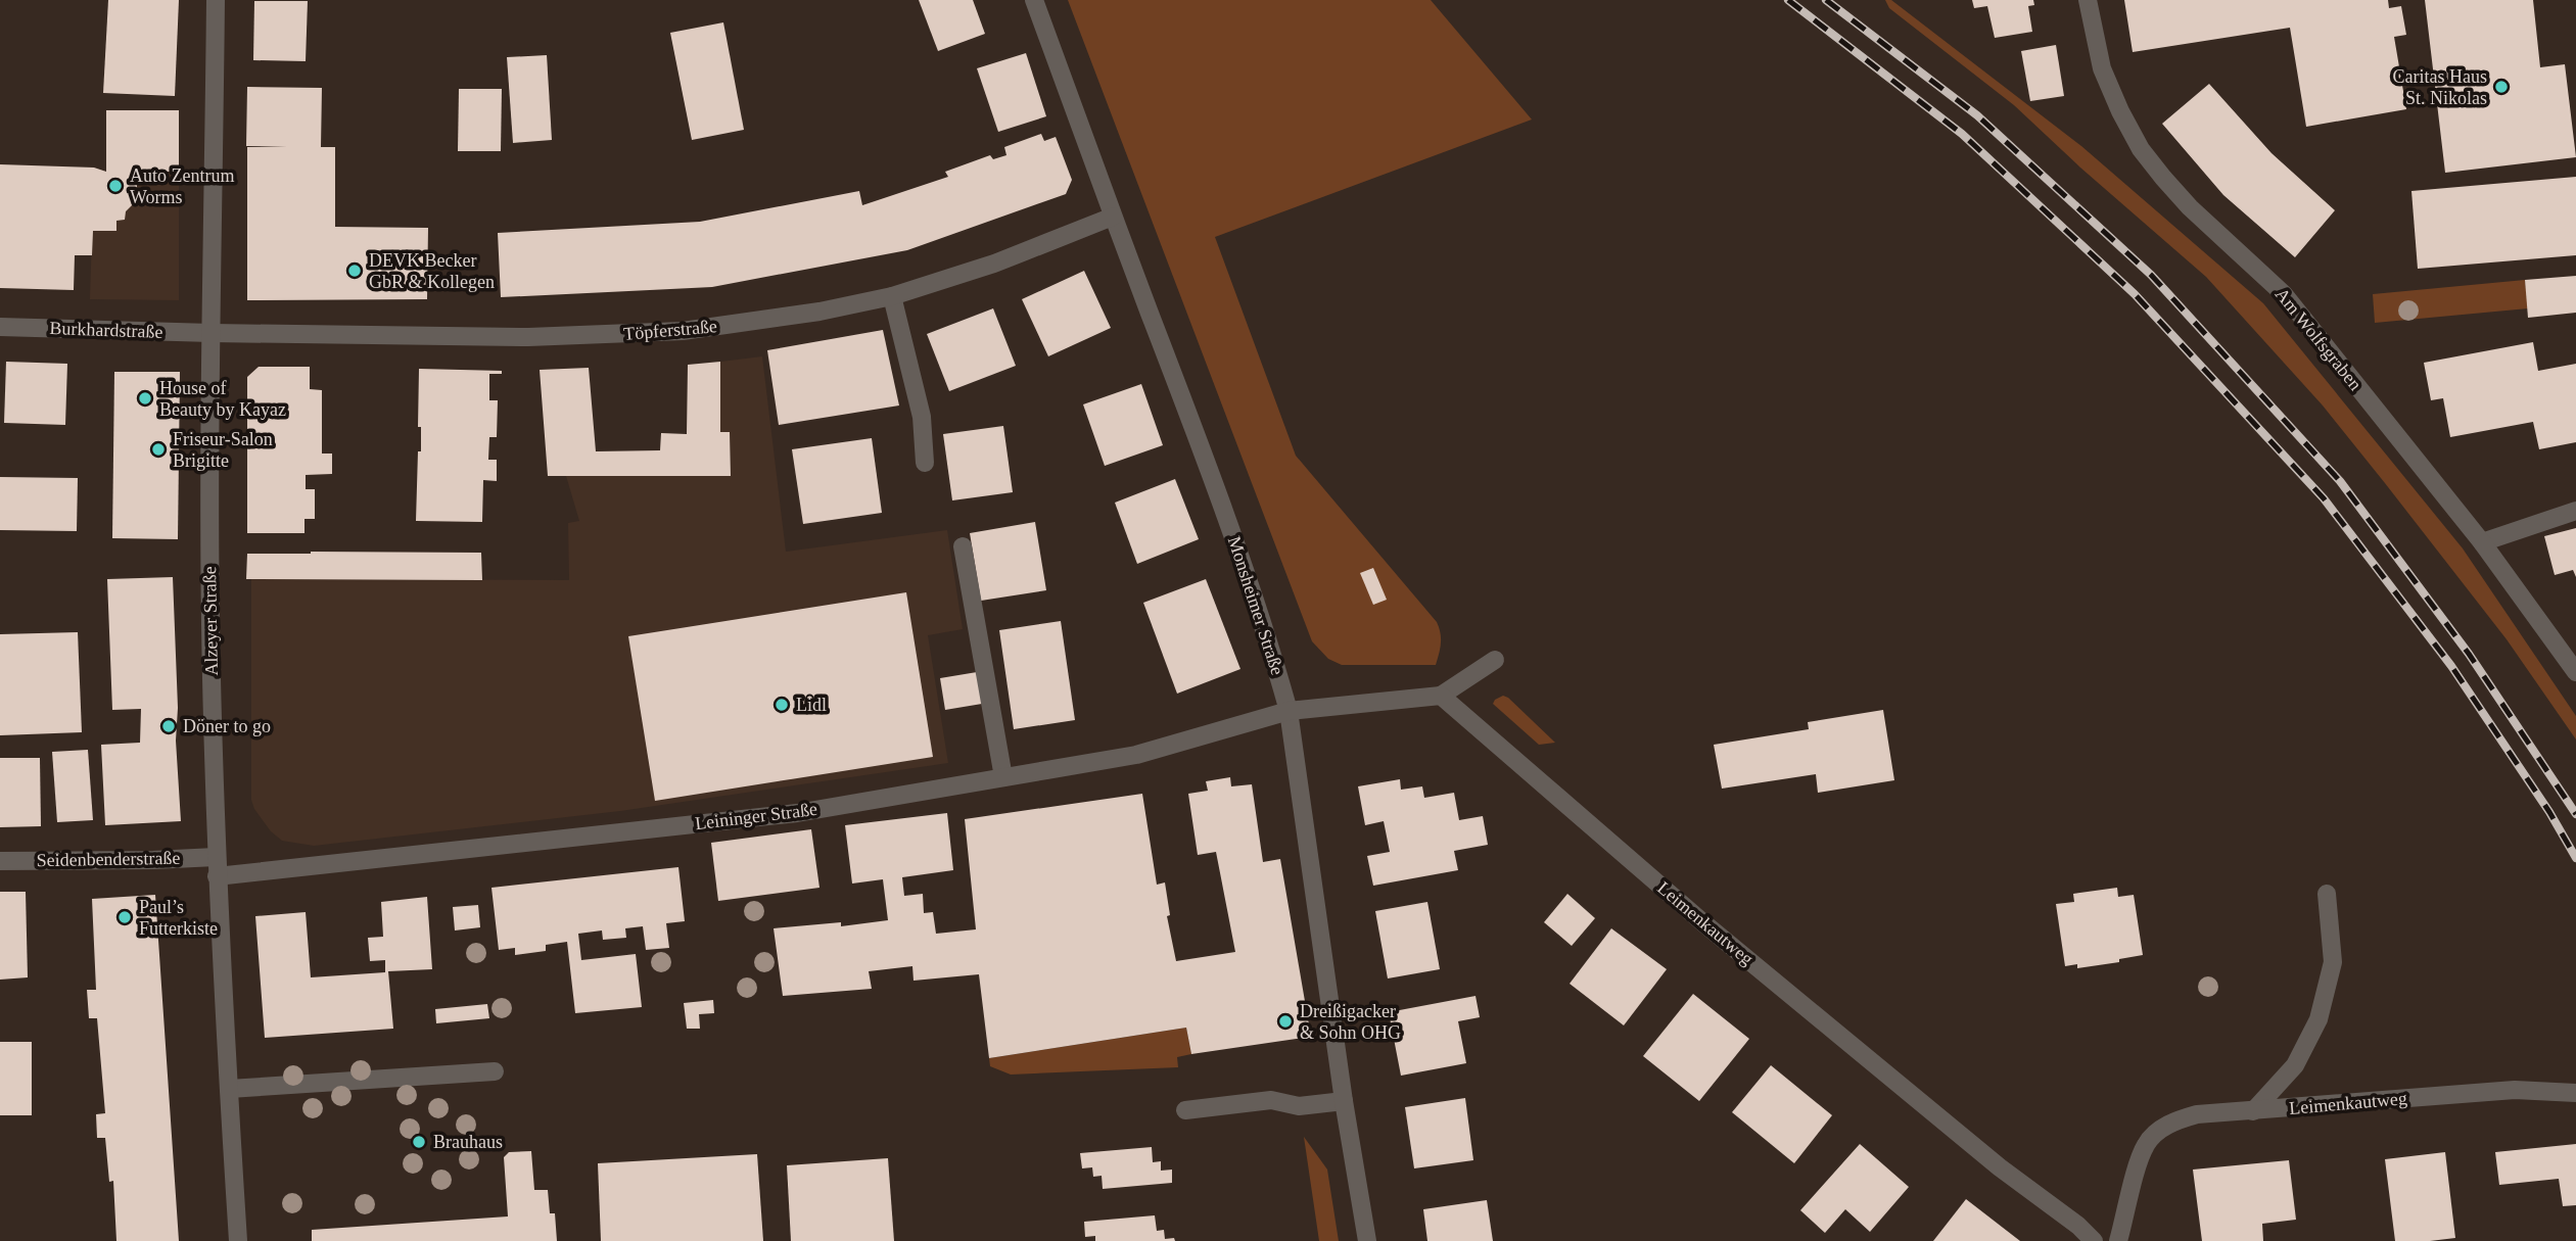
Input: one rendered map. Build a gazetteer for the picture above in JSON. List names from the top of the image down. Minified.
{"streets":{"street":["Burkhardstraße","Töpferstraße","Am Wolfsgraben","Monsheimer Straße","Alzeyer Straße","Leininger Straße","Seidenbenderstraße","Leimenkautweg"]},"crossings":[["Burkhardstraße","Töpferstraße"],["Burkhardstraße","Alzeyer Straße"],["Töpferstraße","Monsheimer Straße"],["Töpferstraße","Alzeyer Straße"],["Monsheimer Straße","Leininger Straße"],["Alzeyer Straße","Leininger Straße"],["Alzeyer Straße","Seidenbenderstraße"]],"places":["Caritas Haus St. Nikolas","Auto Zentrum Worms","DEVK Becker GbR & Kollegen","House of Beauty by Kayaz","Friseur-Salon Brigitte","Lidl","Döner to go","Paul’s Futterkiste","Dreißigacker & Sohn OHG","Brauhaus"]}
